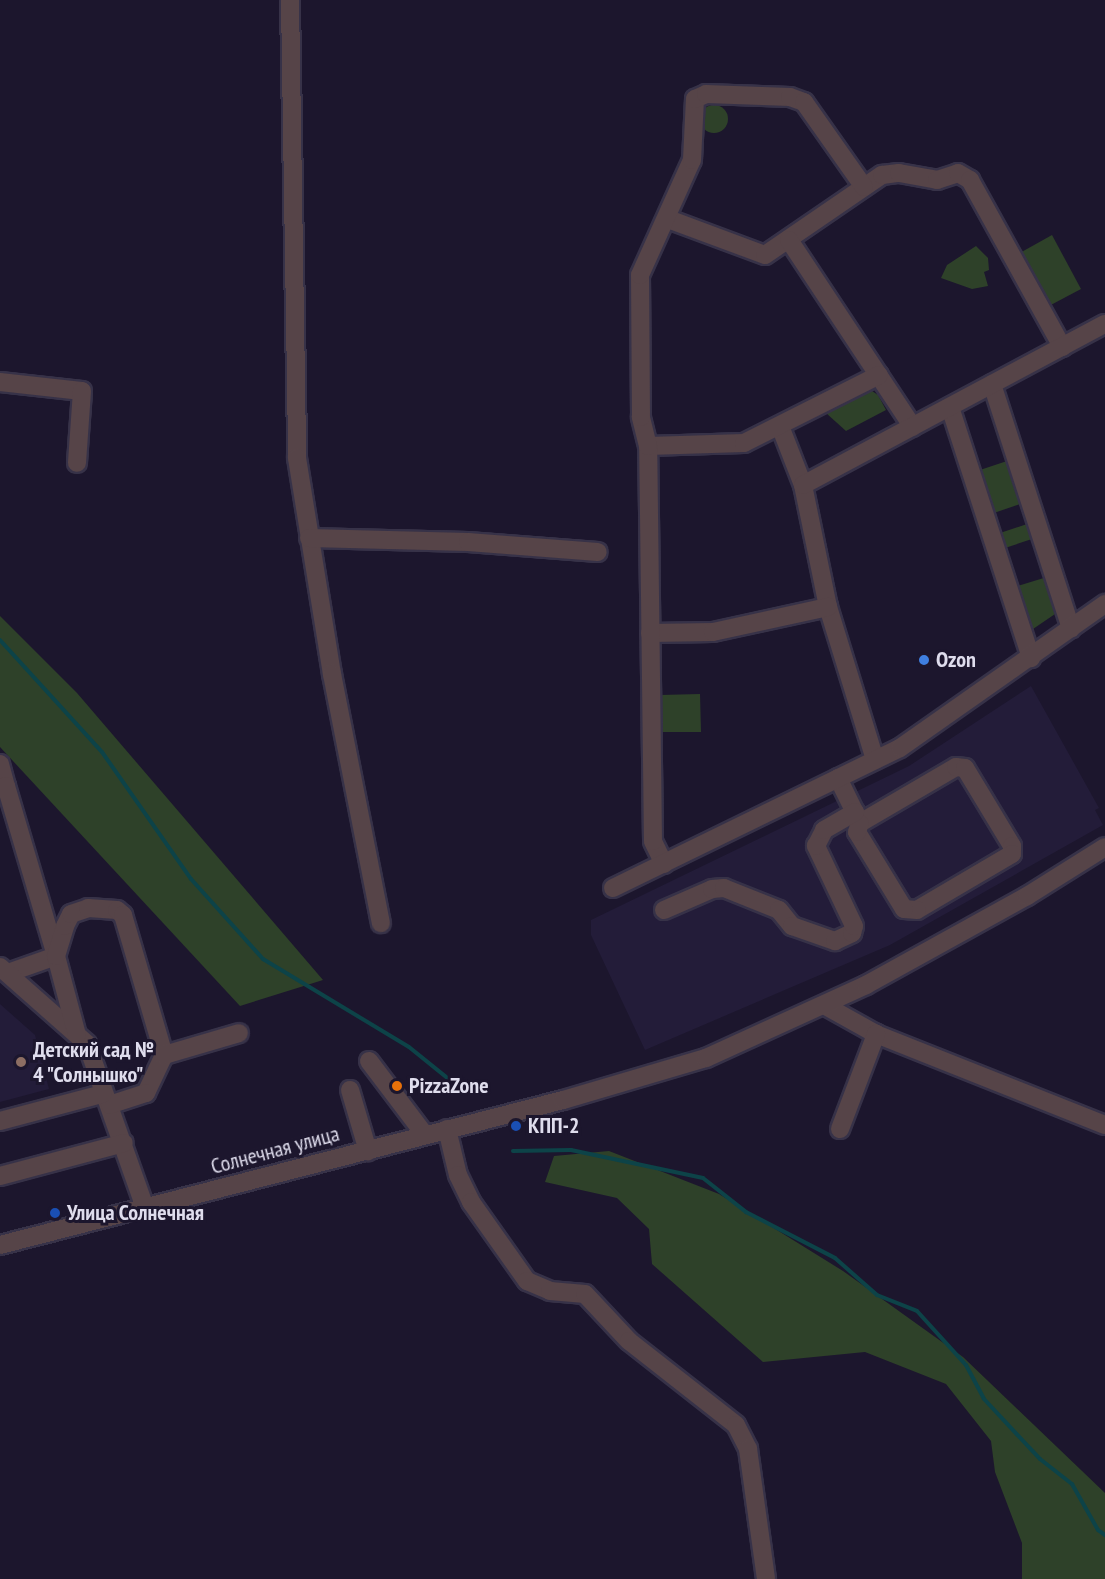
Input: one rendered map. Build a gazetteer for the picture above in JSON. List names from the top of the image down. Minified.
{"streets":{"street":["Солнечная улица"]},"places":["Ozon","Детский сад № 4 \"Солнышко\"","PizzaZone","КПП-2","Улица Солнечная"]}
